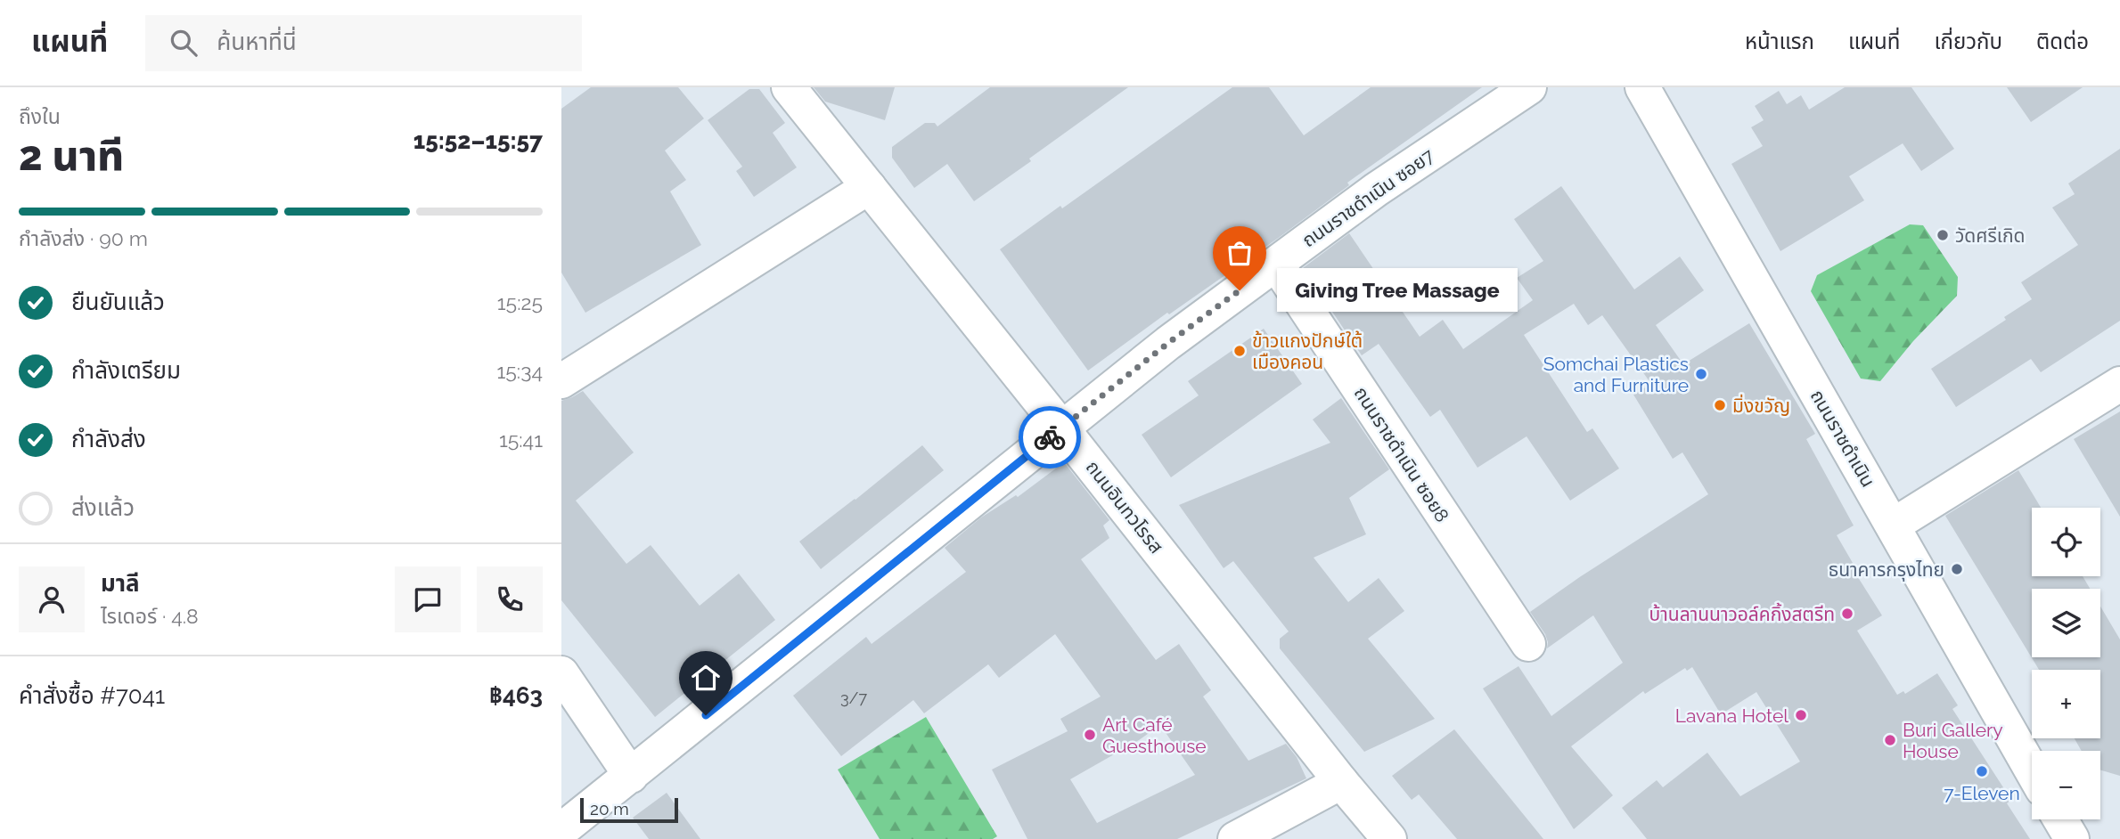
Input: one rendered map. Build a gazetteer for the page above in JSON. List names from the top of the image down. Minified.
{"streets":{"street":["ถนนราชดำเนิน ซอย7","ถนนราชดำเนิน","ถนนราชดำเนิน ซอย8","ถนนอินทวโรรส"]},"crossings":[["ถนนราชดำเนิน ซอย7","ถนนราชดำเนิน ซอย8"],["ถนนราชดำเนิน ซอย7","ถนนอินทวโรรส"]],"places":["วัดศรีเกิด","Giving Tree Massage","ข้าวแกงปักษ์ใต้ เมืองคอน","Somchai Plastics and Furniture","มิ่งขวัญ","ธนาคารกรุงไทย","บ้านลานนาวอล์คกิ้งสตรีท","Lavana Hotel","Art Café Guesthouse","Buri Gallery House","7-Eleven"],"house_numbers":["3/7"],"scale_bar":"20 m","page":{"header":"แผนที่","search":"ค้นหาที่นี่","nav":["หน้าแรก","แผนที่","เกี่ยวกับ","ติดต่อ"],"heading":["2 นาที","ถึงใน","15:52–15:57"],"panel":["มาลี","ไรเดอร์ · 4.8","คำสั่งซื้อ #7041","฿463"],"bar":"กำลังส่ง · 90 m","list":[["ยืนยันแล้ว","15:25"],["กำลังเตรียม","15:34"],["กำลังส่ง","15:41"],"ส่งแล้ว"],"bubble":"Giving Tree Massage","map_buttons":["+","−"],"scale":"20 m"}}
